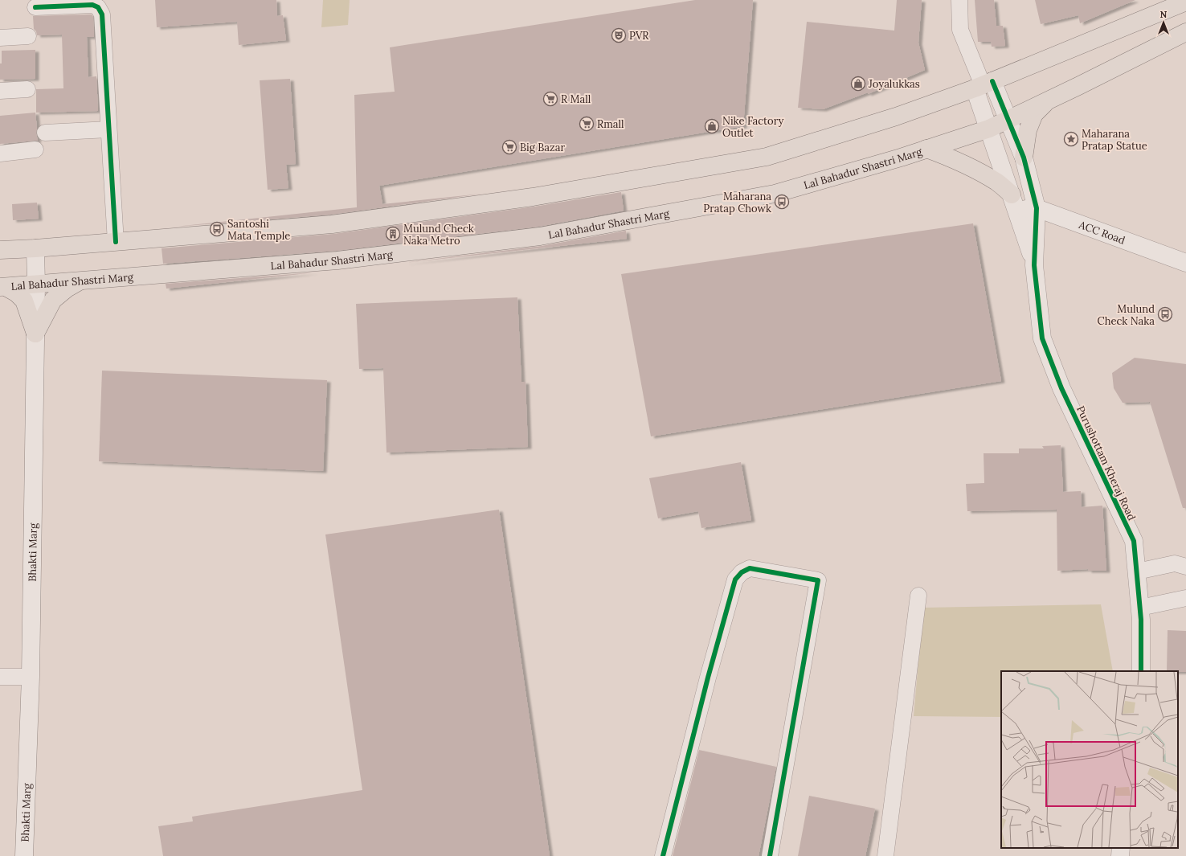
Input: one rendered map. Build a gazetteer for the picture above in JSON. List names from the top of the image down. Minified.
{"streets":{"main road":["Lal Bahadur Shastri Marg"],"street":["ACC Road","Purushottam Kheraj Road","Bhakti Marg"]},"crossings":[["Lal Bahadur Shastri Marg","Bhakti Marg"]],"places":{"theatre":["PVR"],"shop":["Joyalukkas","Nike Factory Outlet"],"supermarket":["R Mall","Rmall","Big Bazar"],"place":["Maharana Pratap Statue"],"bus stop":["Maharana Pratap Chowk","Santoshi Mata Temple","Mulund Check Naka"],"building":["Mulund Check Naka Metro"]},"north":"top"}
